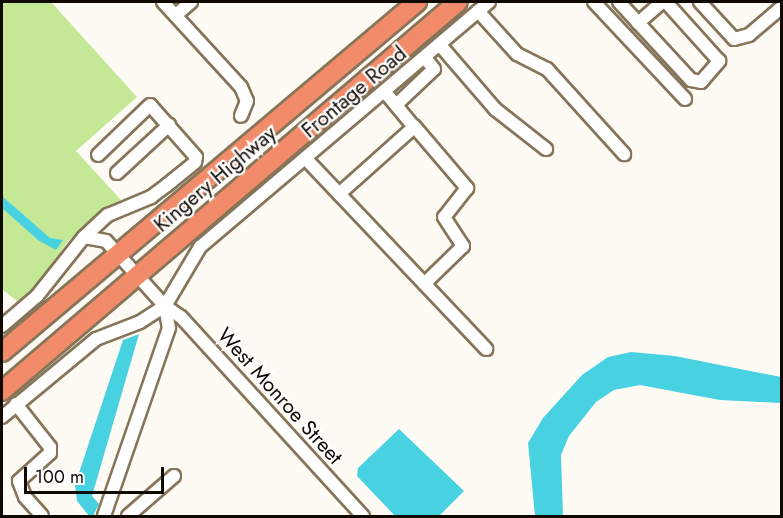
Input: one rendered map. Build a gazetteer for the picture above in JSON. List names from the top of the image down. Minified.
{"streets":{"highway":["Kingery Highway"],"street":["Frontage Road","West Monroe Street"]},"crossings":[["Frontage Road","West Monroe Street"],["Kingery Highway","West Monroe Street"]],"scale_bar":"100 m"}
